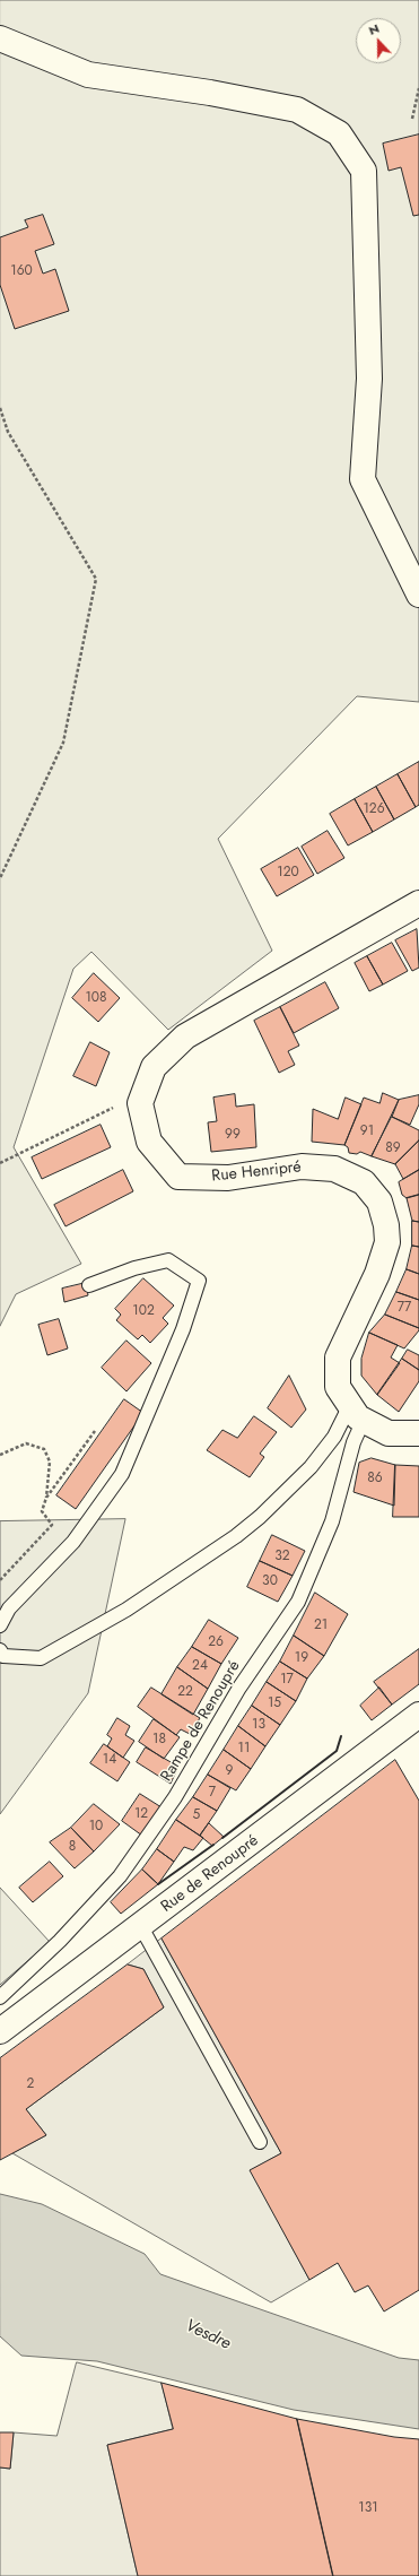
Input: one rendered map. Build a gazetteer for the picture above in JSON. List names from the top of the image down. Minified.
{"streets":{"street":["Rue Henripré","Rue de Renoupré"],"lane":["Rampe de Renoupré"]},"crossings":[["Rue Henripré","Rampe de Renoupré"]],"water":["Vesdre"],"house_numbers":["160","126","120","108","91","99","89","77","102","86","32","30","21","26","19","24","17","22","15","13","18","11","14","9","7","12","5","10","8","2","131"],"north":"top"}
